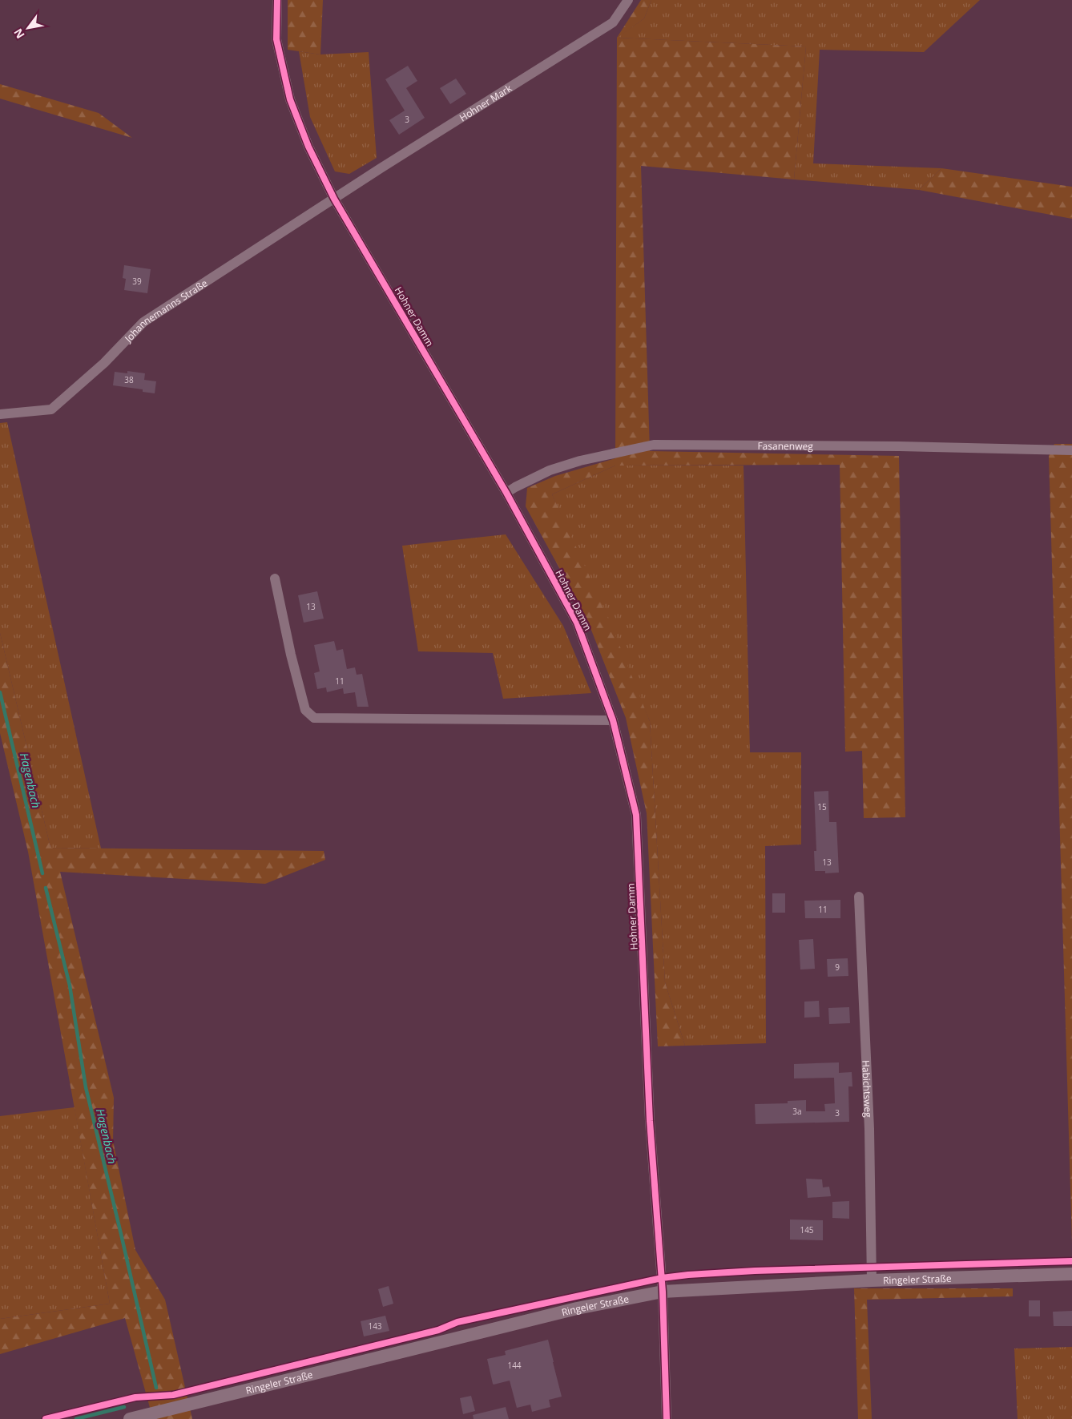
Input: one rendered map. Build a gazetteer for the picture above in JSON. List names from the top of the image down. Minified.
{"streets":{"street":["Hohner Mark","Johannemanns Straße","Hohner Damm","Fasanenweg","Habichtsweg","Ringeler Straße"]},"crossings":[["Hohner Mark","Johannemanns Straße"],["Hohner Mark","Hohner Damm"],["Johannemanns Straße","Hohner Damm"],["Hohner Damm","Fasanenweg"],["Hohner Damm","Ringeler Straße"],["Habichtsweg","Ringeler Straße"]],"water":["Hagenbach"],"house_numbers":["3","39","38","13","11","15","13","11","9","3a","3","145","143","144"],"north":"bottom left"}
